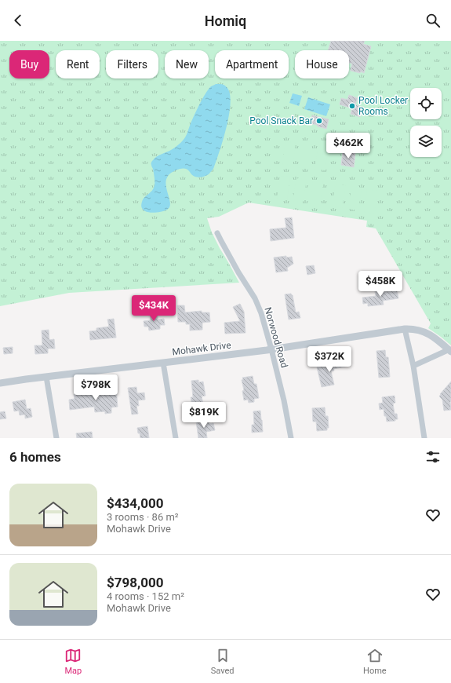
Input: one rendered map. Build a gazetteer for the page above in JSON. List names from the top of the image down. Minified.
{"streets":{"street":["Norwood Road","Mohawk Drive"]},"crossings":[["Norwood Road","Mohawk Drive"]],"places":["Pool Locker Rooms","Pool Snack Bar"],"page":{"header":"Homiq","chip":["Buy","Rent","Filters","New","Apartment","House"],"price":["$462K","$458K","$434K","$372K","$798K","$819K"],"heading":"6 homes","list":[{"name":"$434,000","note":"3 rooms · 86 m² · Mohawk Drive"},{"name":"$798,000","note":"4 rooms · 152 m² · Mohawk Drive"}],"tabs":["Map","Saved","Home"]}}
